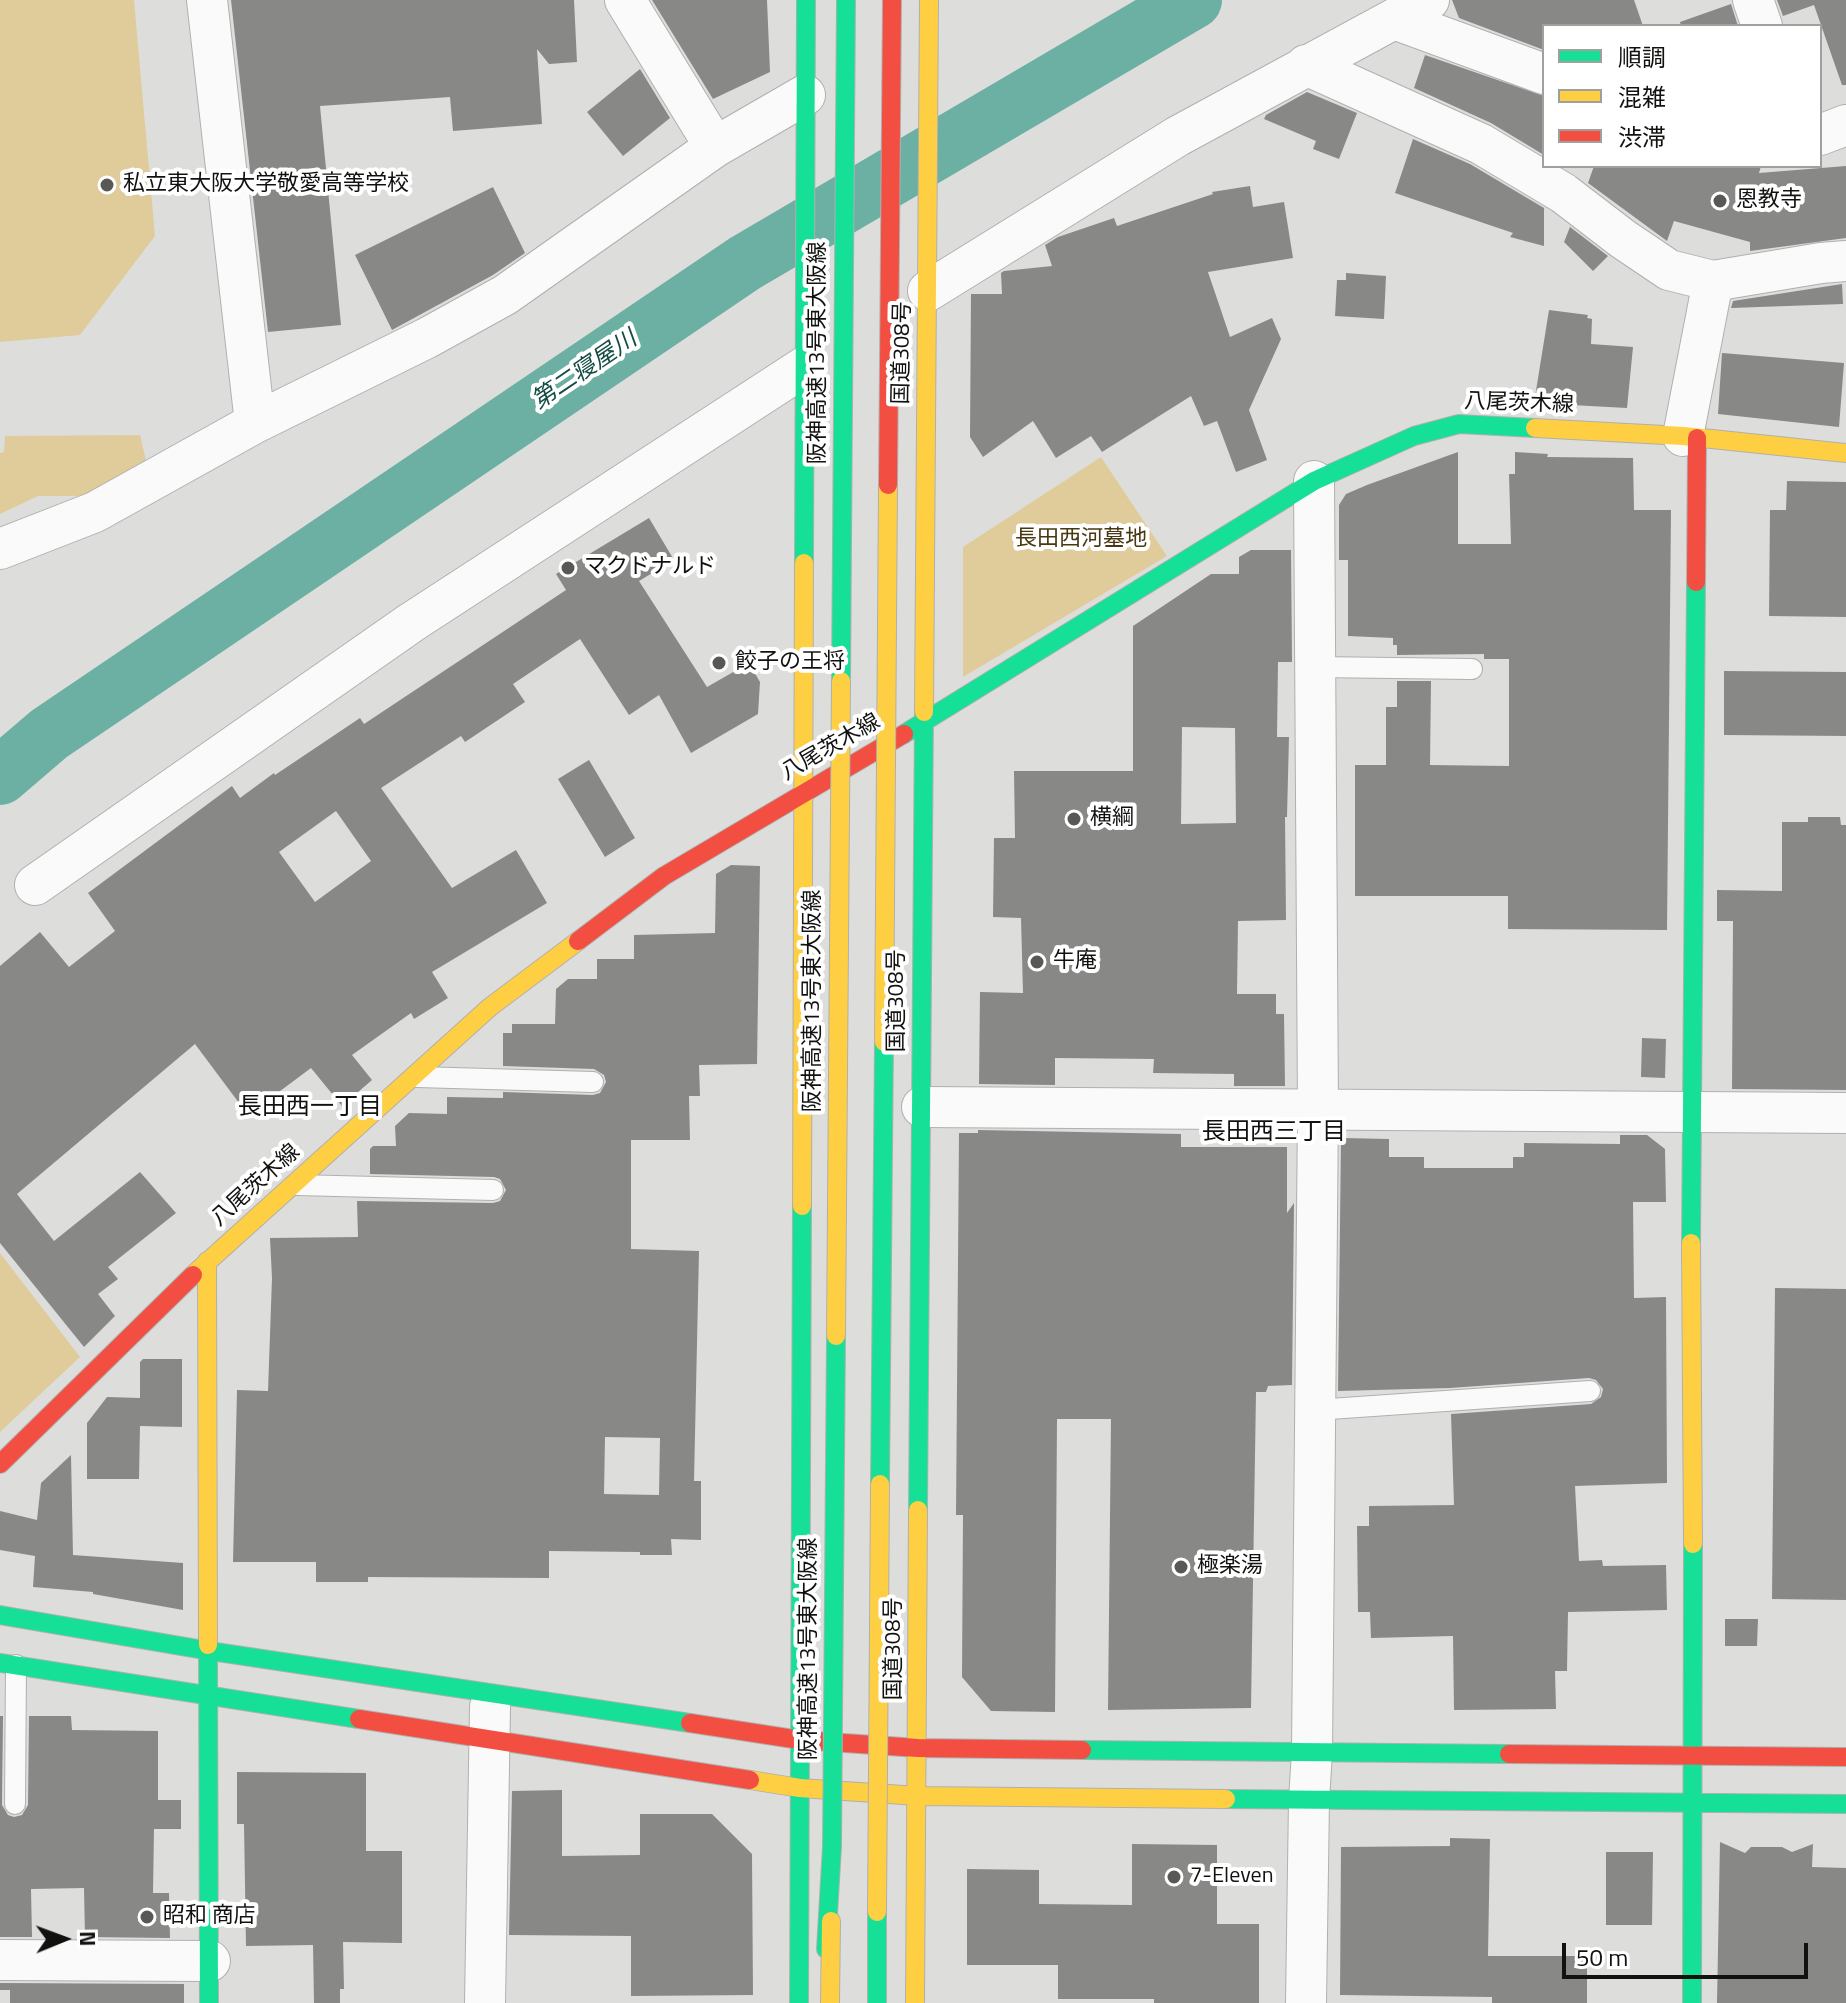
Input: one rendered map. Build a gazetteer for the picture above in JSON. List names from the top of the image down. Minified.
{"streets":{"main road":["阪神高速13号東大阪線","国道308号","八尾茨木線"]},"crossings":[["国道308号","八尾茨木線"]],"districts":["長田西一丁目","長田西三丁目"],"water":["第二寝屋川"],"parks":["長田西河墓地"],"places":["私立東大阪大学敬愛高等学校","恩教寺","マクドナルド","餃子の王将","横綱","牛庵","極楽湯","7-Eleven","昭和 商店"],"legend":["順調","混雑","渋滞"],"scale_bar":"50 m","north":"right"}
